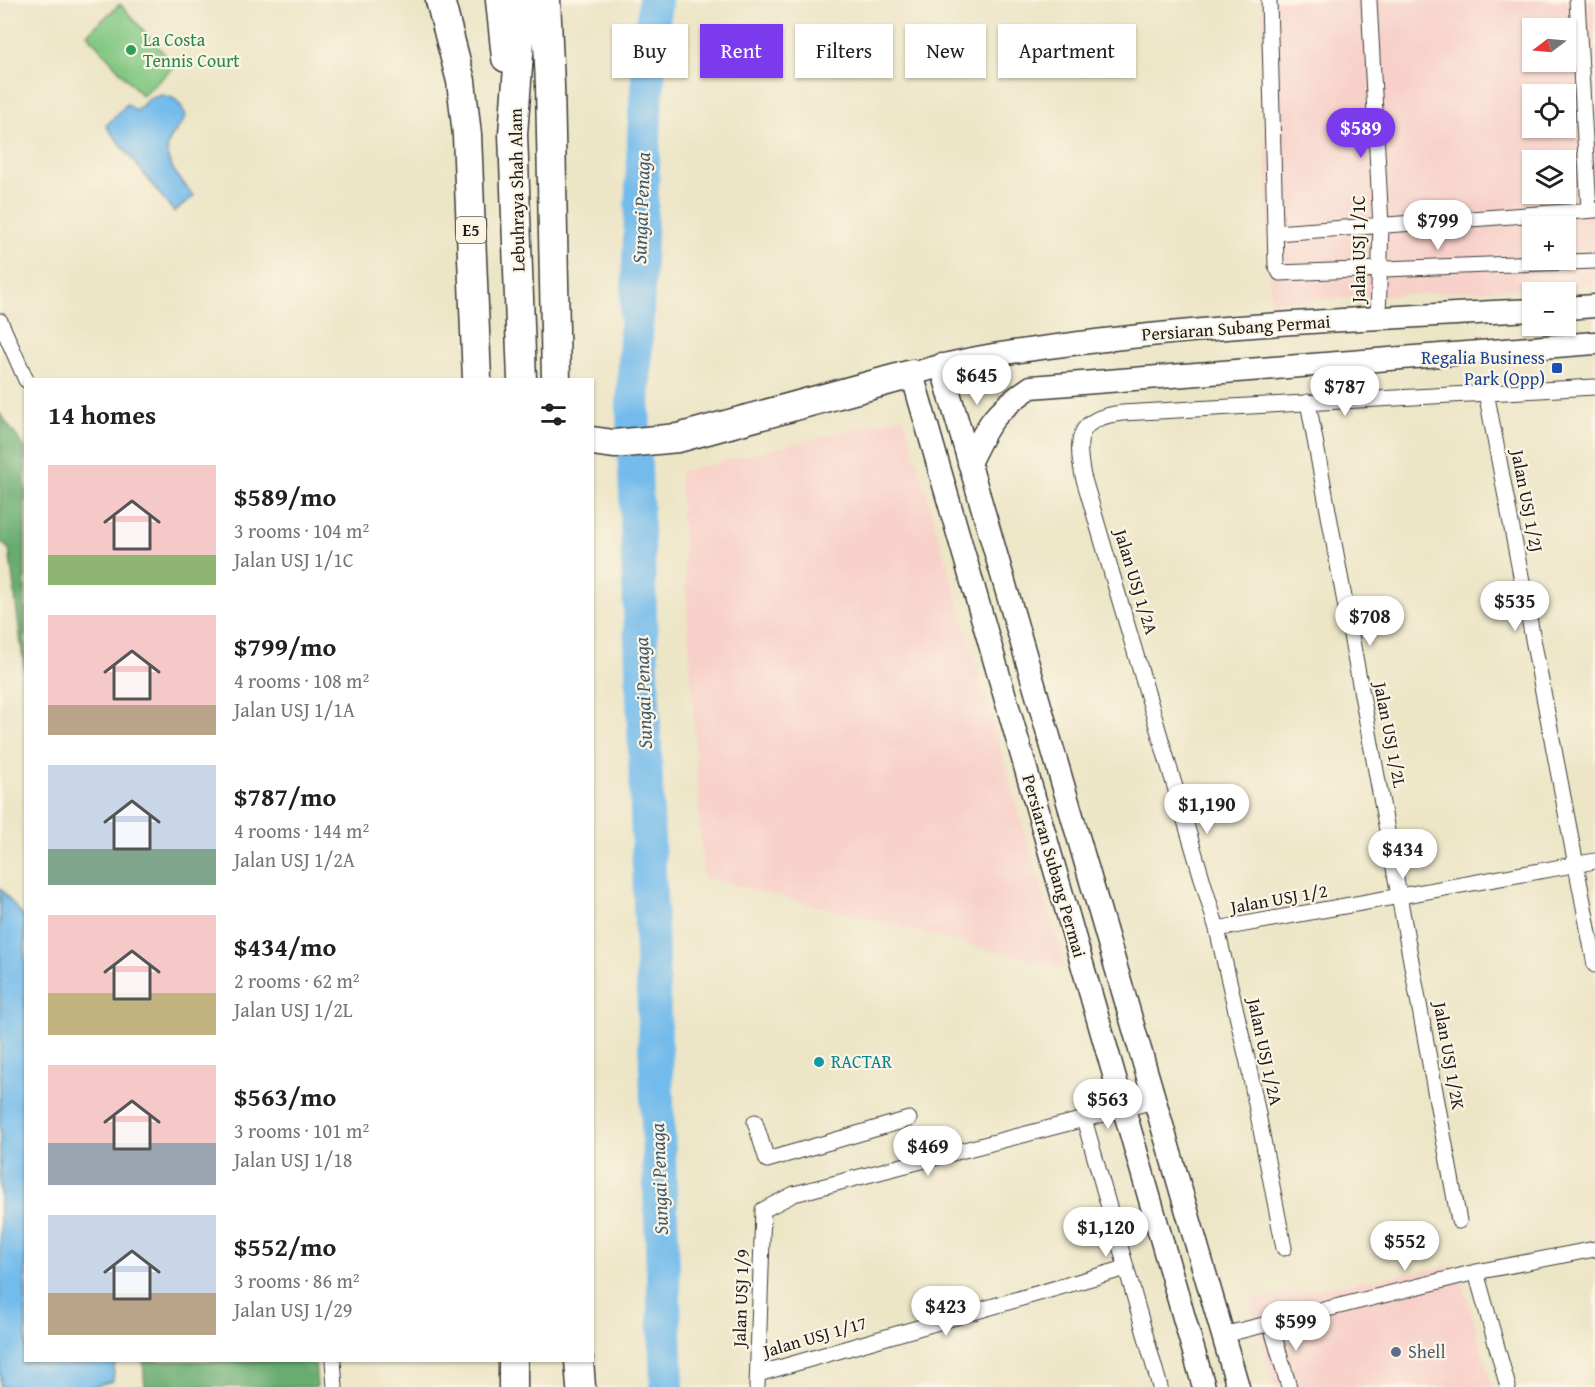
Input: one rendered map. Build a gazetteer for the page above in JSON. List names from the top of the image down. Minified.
{"streets":{"highway":["Lebuhraya Shah Alam","E5"],"main road":["Persiaran Subang Permai"],"street":["Jalan USJ 1/1C","Jalan USJ 1/2J","Jalan USJ 1/2A","Jalan USJ 1/2L","Jalan USJ 1/2","Jalan USJ 1/2K","Jalan USJ 1/9","Jalan USJ 1/17"]},"crossings":[["Jalan USJ 1/1C","Persiaran Subang Permai"],["Jalan USJ 1/2J","Jalan USJ 1/2A"],["Jalan USJ 1/2J","Jalan USJ 1/2"],["Jalan USJ 1/2A","Jalan USJ 1/2L"],["Jalan USJ 1/2A","Jalan USJ 1/2"],["Jalan USJ 1/2L","Jalan USJ 1/2"],["Jalan USJ 1/2L","Jalan USJ 1/2K"],["Jalan USJ 1/2","Jalan USJ 1/2K"],["Jalan USJ 1/9","Jalan USJ 1/17"]],"water":["Sungai Penaga"],"places":{"other":["La Costa Tennis Court","RACTAR","Shell"],"transit":["Regalia Business Park (Opp)"]},"north":"left","page":{"map_buttons":["+","−"],"chip":["Buy","Rent","Filters","New","Apartment"],"price":["$589","$799","$645","$787","$535","$708","$1,190","$434","$563","$469","$1,120","$552","$423","$599"],"heading":"14 homes","list":[{"name":"$589/mo","note":"3 rooms · 104 m² · Jalan USJ 1/1C"},{"name":"$799/mo","note":"4 rooms · 108 m² · Jalan USJ 1/1A"},{"name":"$787/mo","note":"4 rooms · 144 m² · Jalan USJ 1/2A"},{"name":"$434/mo","note":"2 rooms · 62 m² · Jalan USJ 1/2L"},{"name":"$563/mo","note":"3 rooms · 101 m² · Jalan USJ 1/18"},{"name":"$552/mo","note":"3 rooms · 86 m² · Jalan USJ 1/29"}]}}
